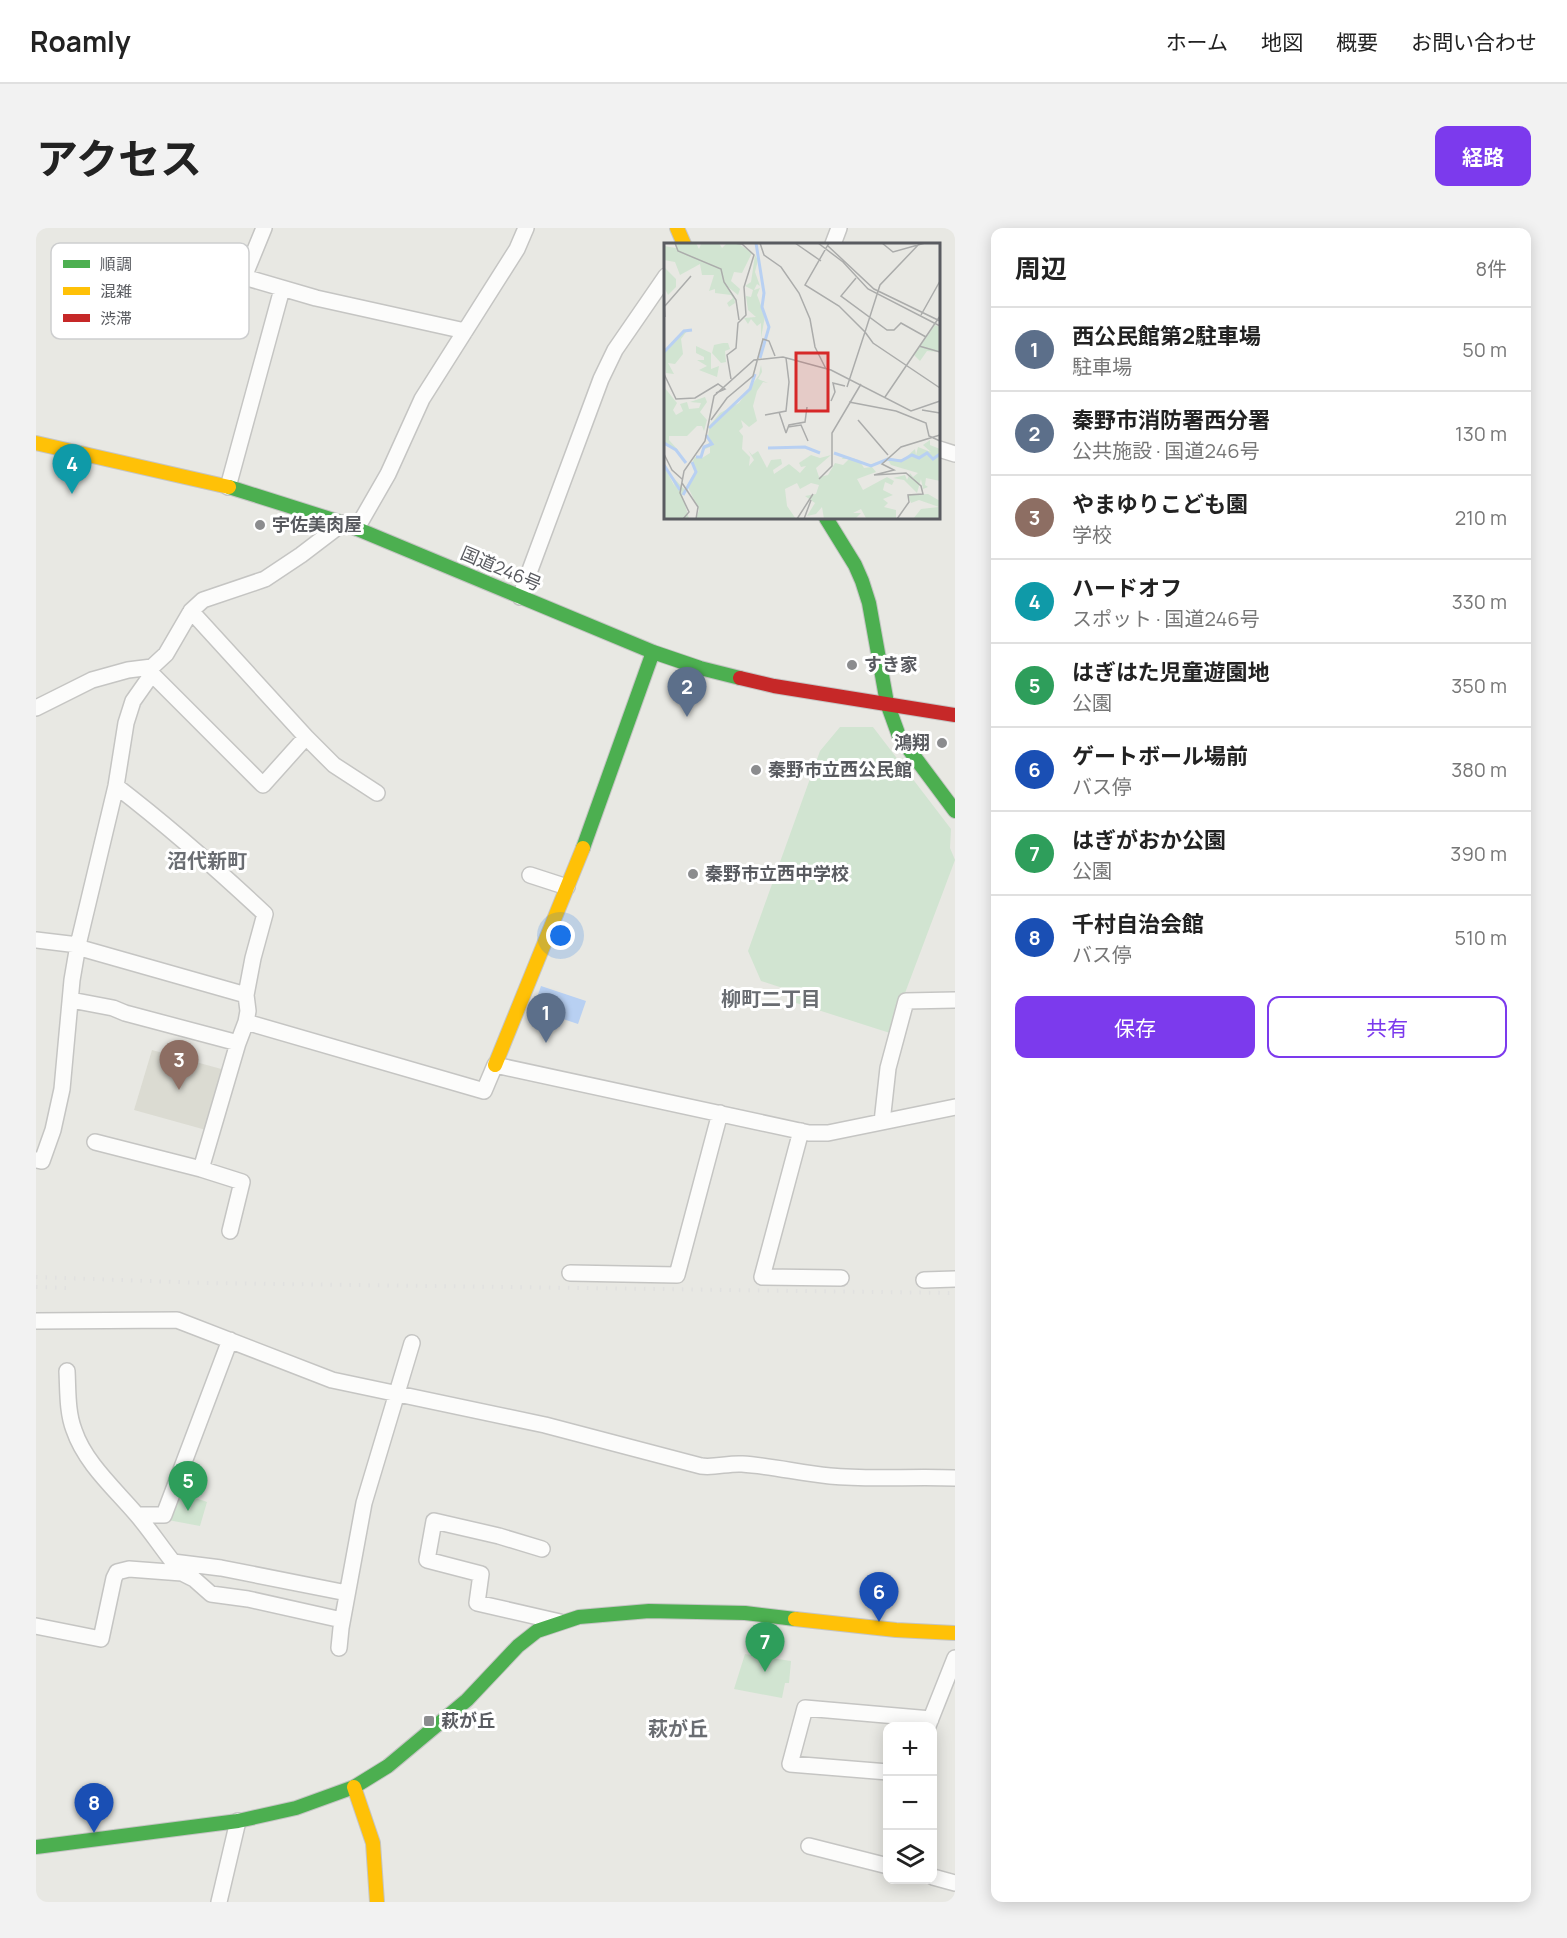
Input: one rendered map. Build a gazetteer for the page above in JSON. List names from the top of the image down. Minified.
{"streets":{"main road":["国道246号"]},"districts":["沼代新町","柳町二丁目","萩が丘"],"places":{"other":["宇佐美肉屋","すき家","鴻翔","秦野市立西公民館","秦野市立西中学校"],"transit":["萩が丘"]},"legend":["順調","混雑","渋滞"],"page":{"header":"Roamly","nav":["ホーム","地図","概要","お問い合わせ"],"title":"アクセス","buttons":["経路",["保存","共有"]],"heading":["周辺","8件"],"list":[{"mark":"1","name":"西公民館第2駐車場","note":"駐車場","value":"50 m"},{"mark":"2","name":"秦野市消防署西分署","note":"公共施設 · 国道246号","value":"130 m"},{"mark":"3","name":"やまゆりこども園","note":"学校","value":"210 m"},{"mark":"4","name":"ハードオフ","note":"スポット · 国道246号","value":"330 m"},{"mark":"5","name":"はぎはた児童遊園地","note":"公園","value":"350 m"},{"mark":"6","name":"ゲートボール場前","note":"バス停","value":"380 m"},{"mark":"7","name":"はぎがおか公園","note":"公園","value":"390 m"},{"mark":"8","name":"千村自治会館","note":"バス停","value":"510 m"}],"pins":["4","2","1","3","5","6","7","8"],"map_buttons":["+","−"]}}
